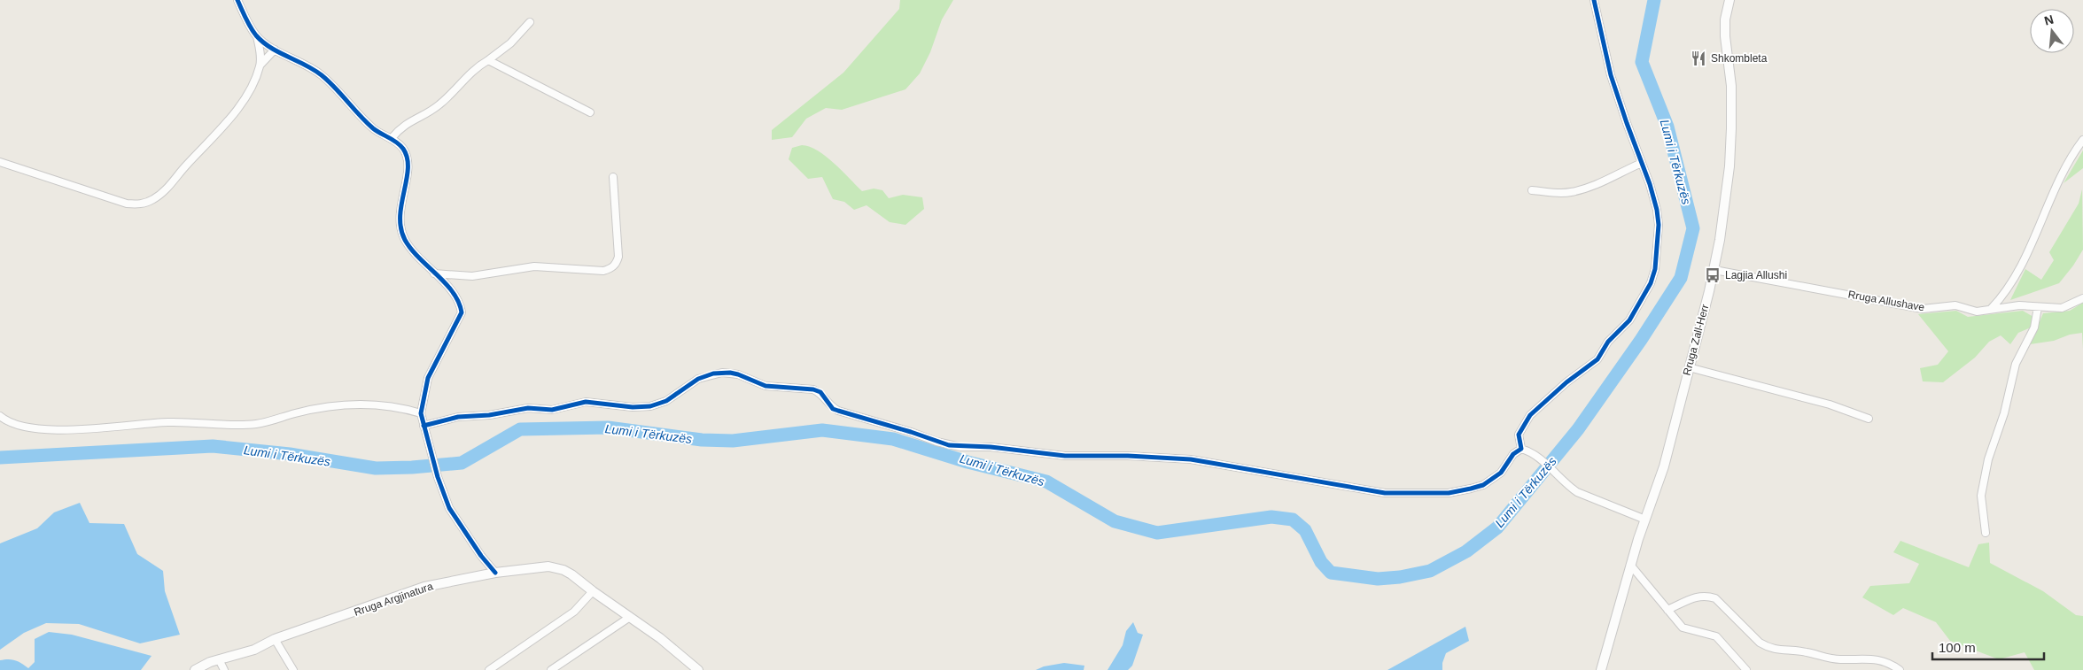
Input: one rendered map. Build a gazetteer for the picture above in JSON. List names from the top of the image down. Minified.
{"streets":{"main road":["Rruga Zall-Herr","Rruga Argjinatura"],"street":["Rruga Allushave"]},"crossings":[["Rruga Allushave","Rruga Zall-Herr"]],"water":["Lumi i Tërkuzës"],"places":{"restaurant":["Shkombleta"],"bus stop":["Lagjia Allushi"]},"scale_bar":"100 m","north":"top"}
